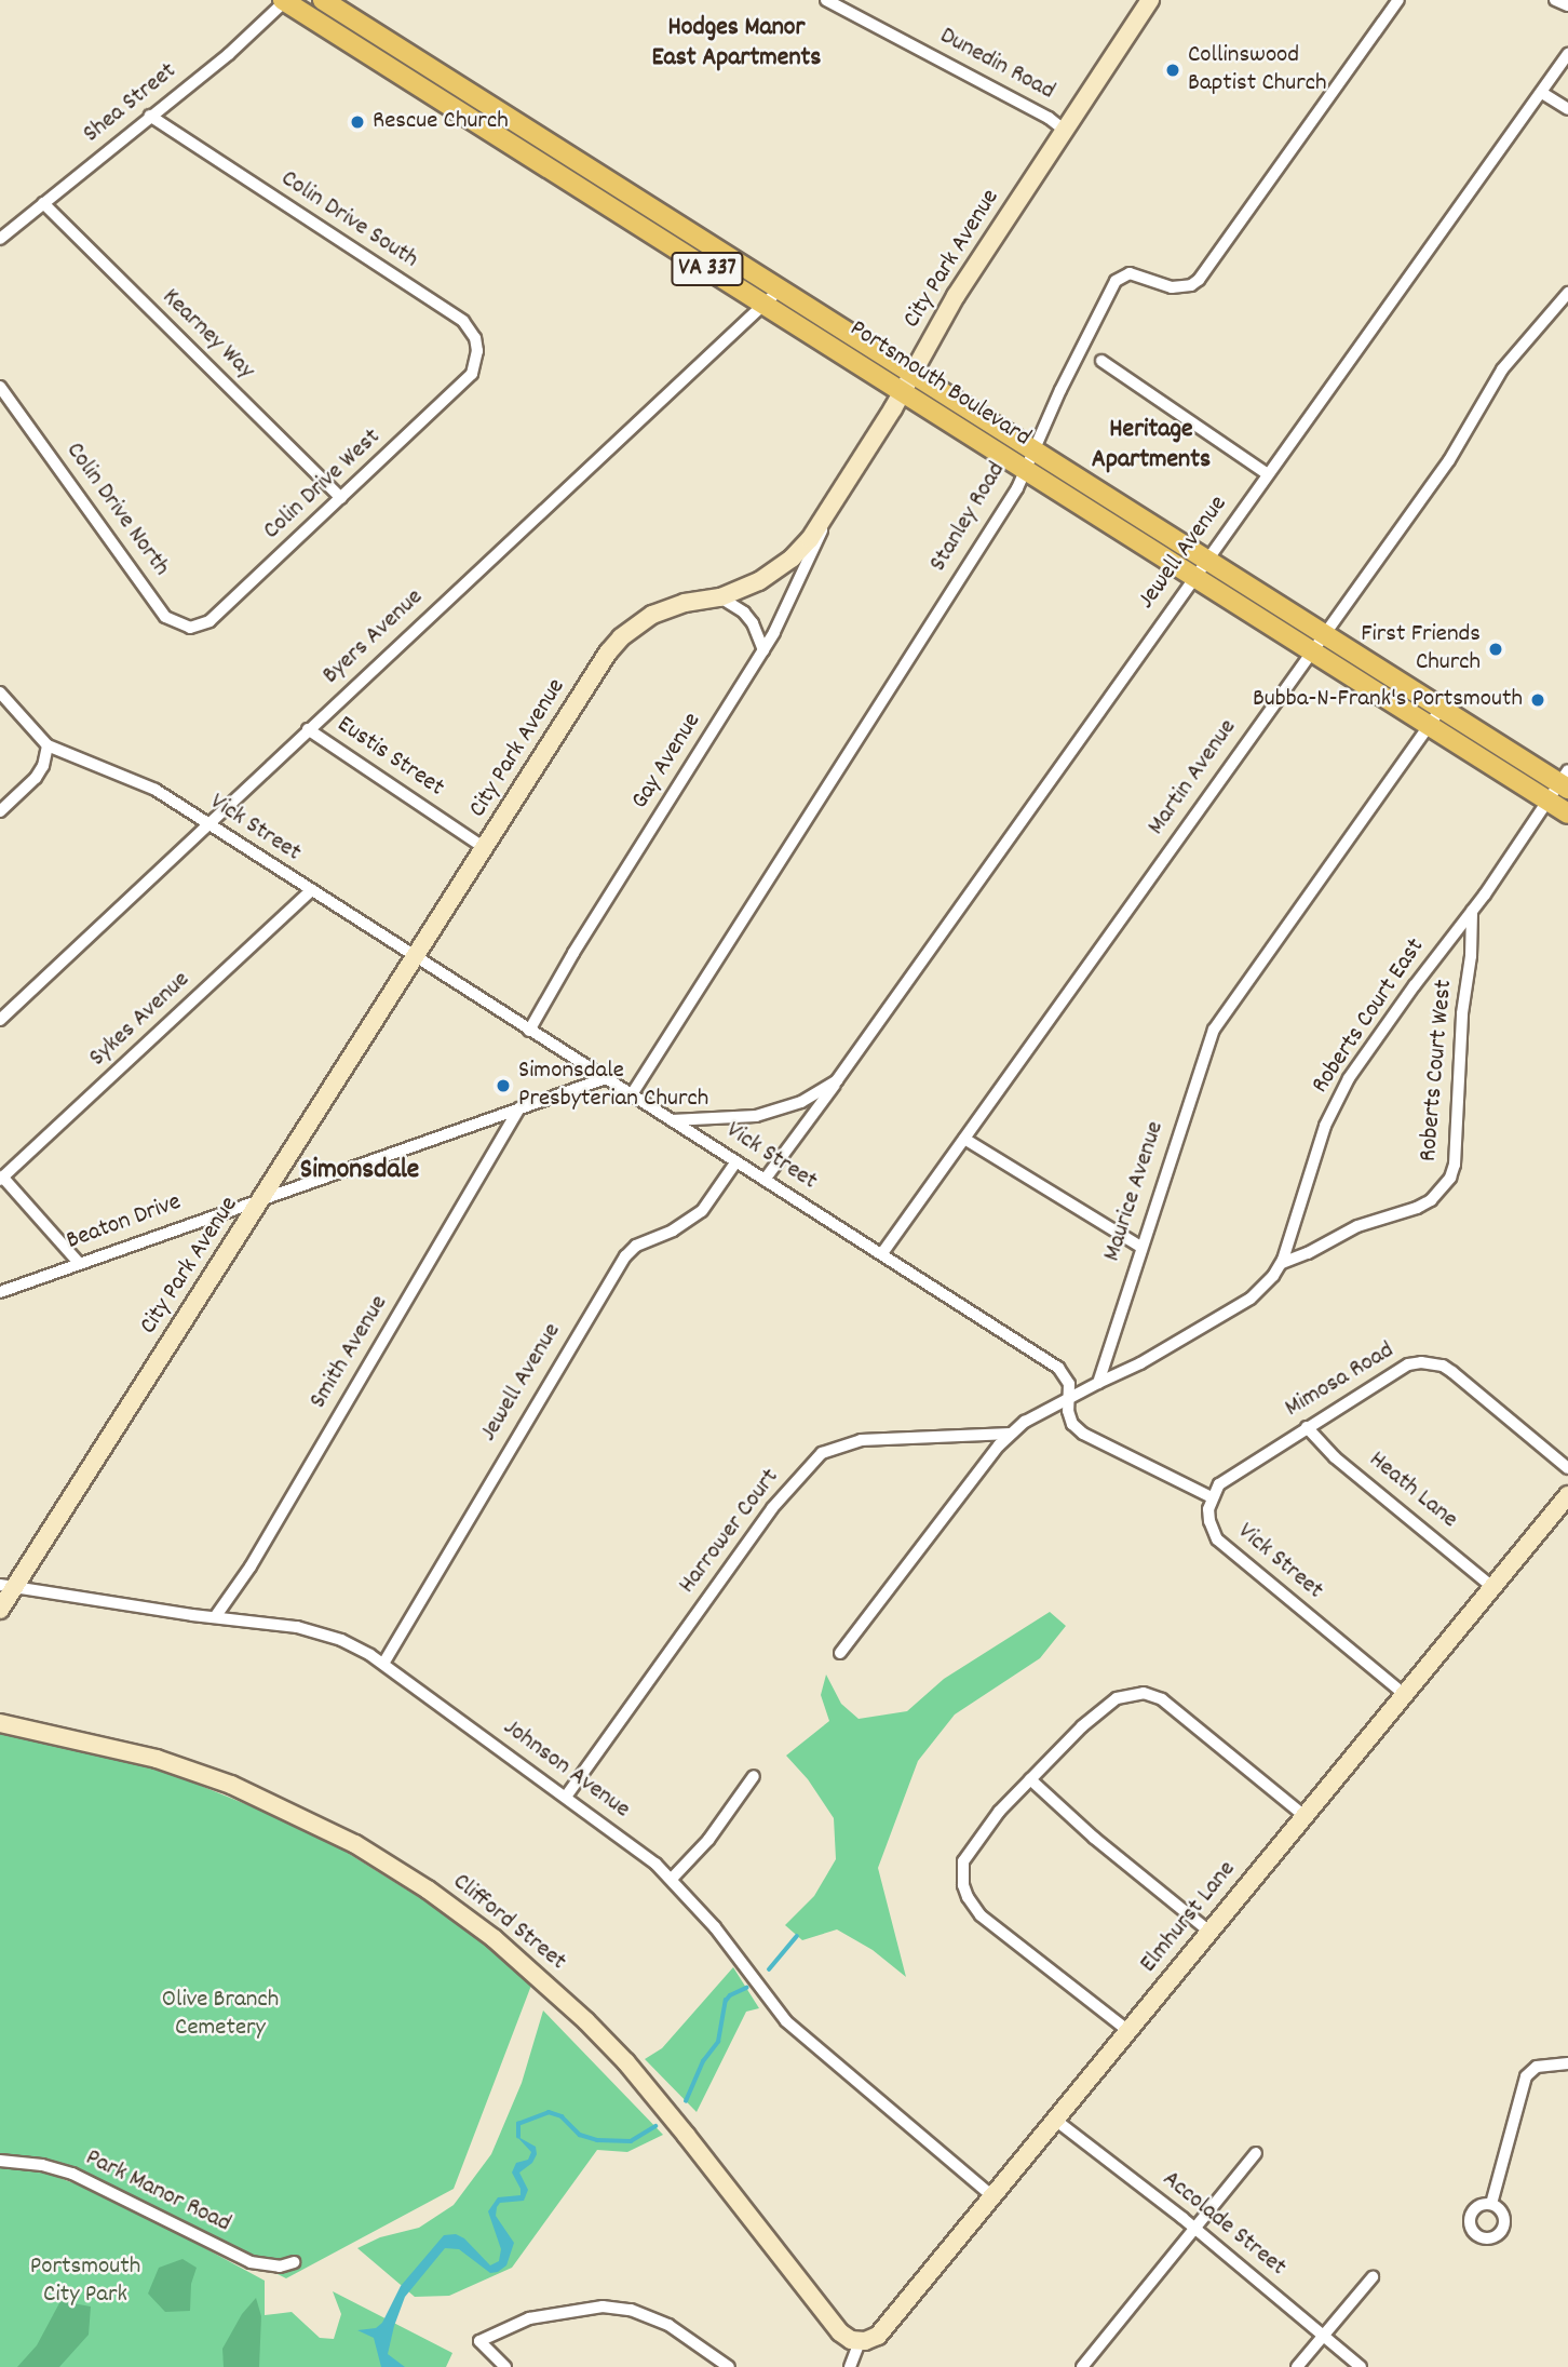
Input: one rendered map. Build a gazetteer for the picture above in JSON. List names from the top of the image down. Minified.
{"streets":{"main road":["VA 337","Portsmouth Boulevard"],"street":["Dunedin Road","Shea Street","Colin Drive South","City Park Avenue","Kearney Way","Colin Drive West","Colin Drive North","Stanley Road","Jewell Avenue","Byers Avenue","Eustis Street","Gay Avenue","Martin Avenue","Vick Street","Roberts Court East","Sykes Avenue","Roberts Court West","Maurice Avenue","Beaton Drive","Smith Avenue","Mimosa Road","Heath Lane","Harrower Court","Johnson Avenue","Elmhurst Lane","Clifford Street","Park Manor Road","Accolade Street"]},"crossings":[["Dunedin Road","City Park Avenue"],["Shea Street","Colin Drive South"],["Shea Street","Kearney Way"],["Shea Street","Portsmouth Boulevard"],["Colin Drive South","Colin Drive West"],["City Park Avenue","Portsmouth Boulevard"],["City Park Avenue","Eustis Street"],["City Park Avenue","Gay Avenue"],["City Park Avenue","Vick Street"],["City Park Avenue","Beaton Drive"],["City Park Avenue","Johnson Avenue"],["Kearney Way","Colin Drive West"],["Portsmouth Boulevard","Stanley Road"],["Portsmouth Boulevard","Jewell Avenue"],["Portsmouth Boulevard","Byers Avenue"],["Portsmouth Boulevard","Martin Avenue"],["Portsmouth Boulevard","Roberts Court East"],["Portsmouth Boulevard","Maurice Avenue"],["Colin Drive West","Colin Drive North"],["Stanley Road","Vick Street"],["Jewell Avenue","Vick Street"],["Jewell Avenue","Johnson Avenue"],["Byers Avenue","Eustis Street"],["Byers Avenue","Vick Street"],["Gay Avenue","Vick Street"],["Martin Avenue","Vick Street"],["Vick Street","Sykes Avenue"],["Vick Street","Beaton Drive"],["Vick Street","Mimosa Road"],["Vick Street","Elmhurst Lane"],["Roberts Court East","Roberts Court West"],["Roberts Court East","Maurice Avenue"],["Beaton Drive","Smith Avenue"],["Smith Avenue","Johnson Avenue"],["Mimosa Road","Heath Lane"],["Heath Lane","Elmhurst Lane"],["Harrower Court","Johnson Avenue"],["Johnson Avenue","Elmhurst Lane"],["Elmhurst Lane","Clifford Street"],["Elmhurst Lane","Accolade Street"]],"districts":["Hodges Manor East Apartments","Heritage Apartments","Simonsdale"],"parks":["Olive Branch Cemetery","Portsmouth City Park"],"places":["Collinswood Baptist Church","Rescue Church","First Friends Church","Bubba-N-Frank's Portsmouth","Simonsdale Presbyterian Church"]}
